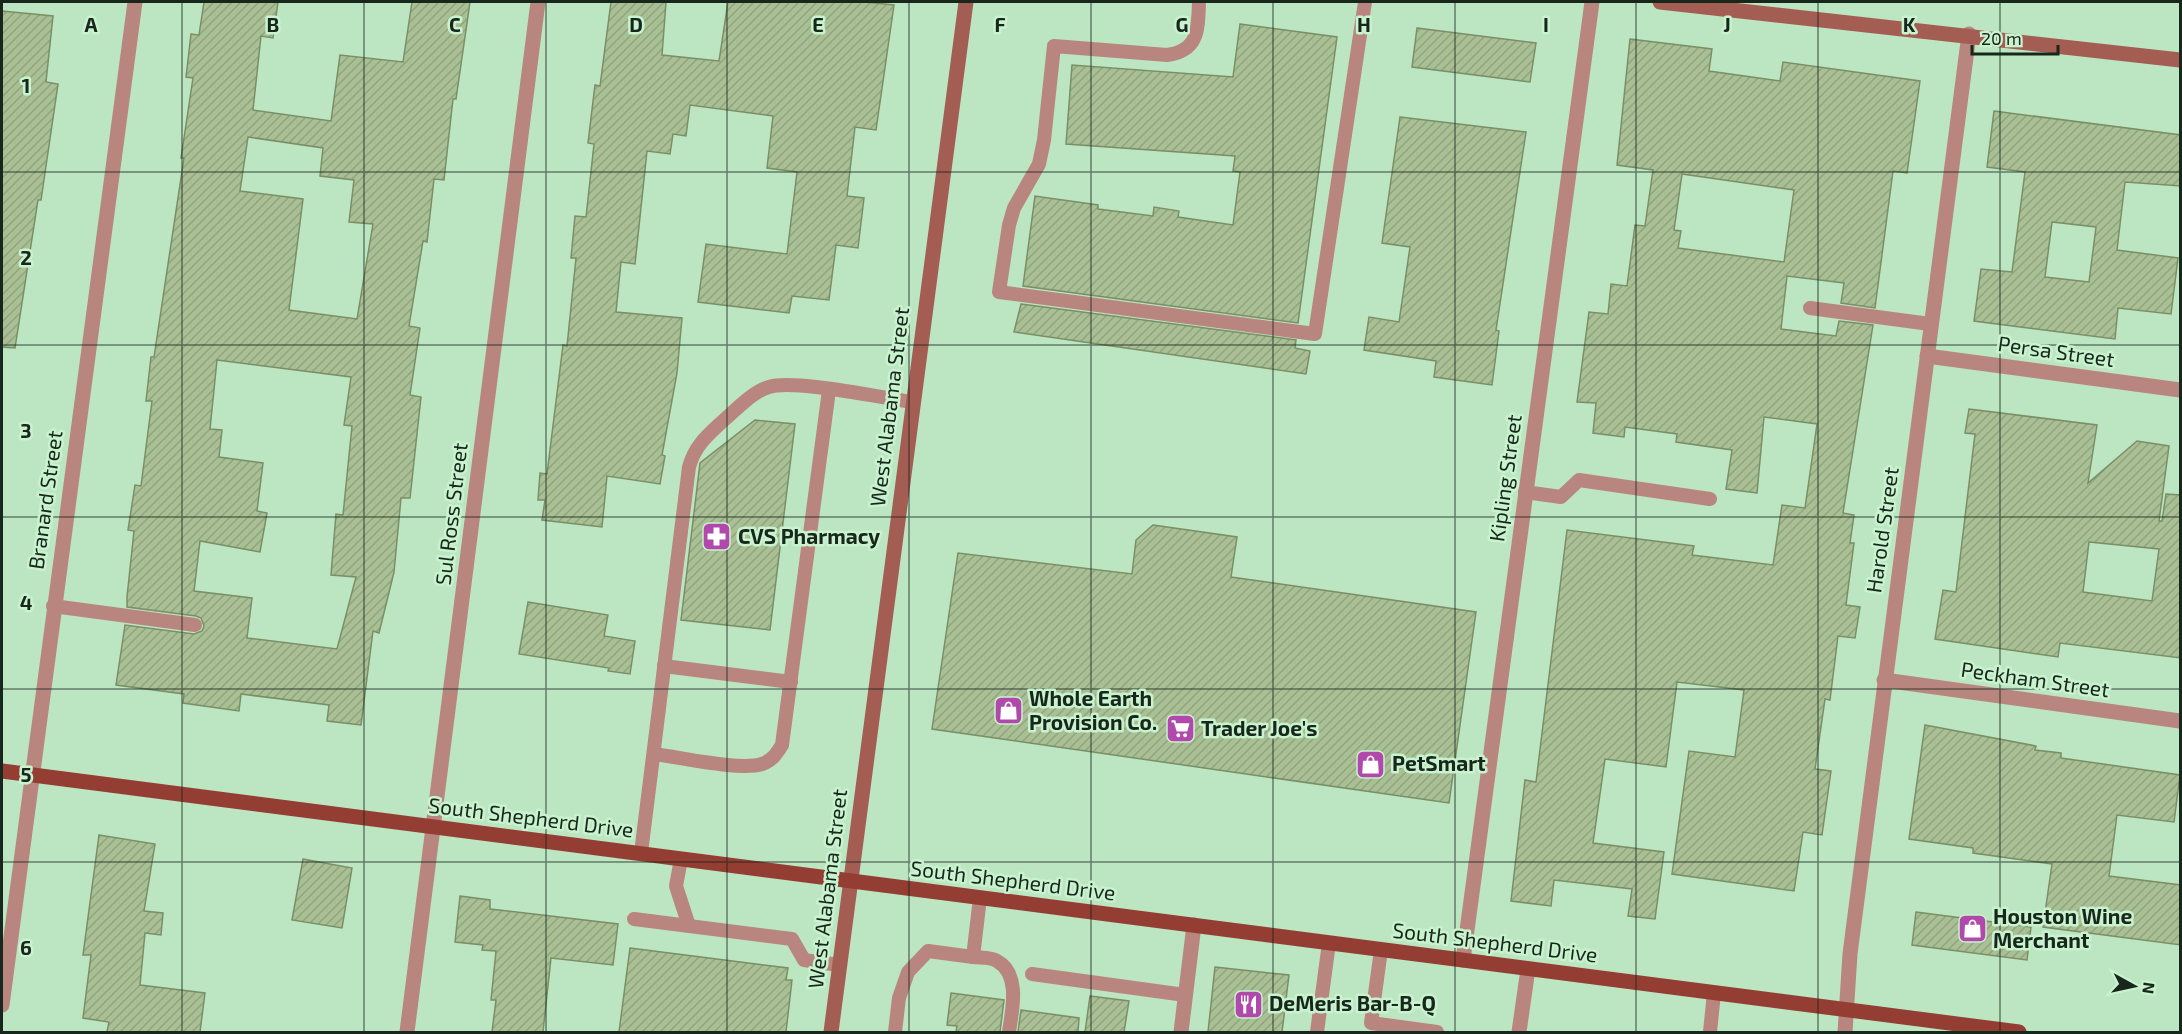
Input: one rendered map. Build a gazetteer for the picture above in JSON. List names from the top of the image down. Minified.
{"streets":{"main road":["South Shepherd Drive"],"street":["Persa Street","West Alabama Street","Kipling Street","Branard Street","Sul Ross Street","Harold Street","Peckham Street"]},"crossings":[["Persa Street","Harold Street"],["West Alabama Street","South Shepherd Drive"],["Kipling Street","South Shepherd Drive"],["Branard Street","South Shepherd Drive"],["Sul Ross Street","South Shepherd Drive"],["Harold Street","Peckham Street"],["Harold Street","South Shepherd Drive"]],"places":{"pharmacy":["CVS Pharmacy"],"shop":["Whole Earth Provision Co.","PetSmart","Houston Wine Merchant"],"supermarket":["Trader Joe's"],"restaurant":["DeMeris Bar-B-Q"]},"scale_bar":"20 m","north":"right","grid":{"columns":["A","B","C","D","E","F","G","H","I","J","K"],"rows":["1","2","3","4","5","6"]}}
